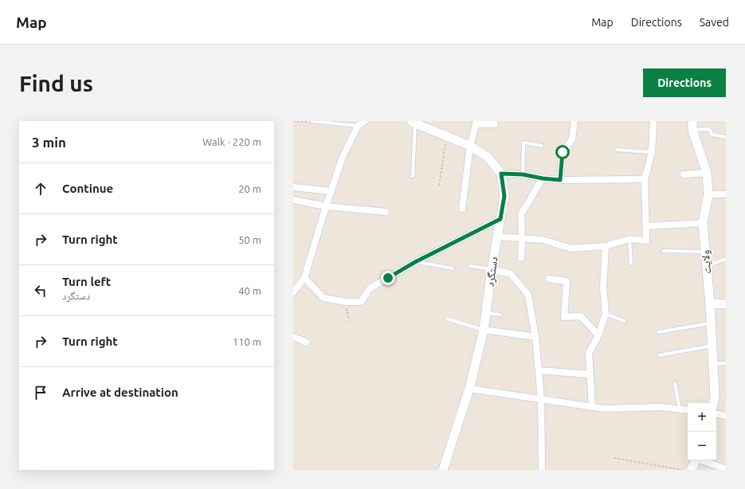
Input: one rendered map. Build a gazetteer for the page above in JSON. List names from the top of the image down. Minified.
{"streets":{"main road":["ولایت","دستگرد"]},"page":{"header":"Map","nav":["Map","Directions","Saved"],"buttons":"Directions","title":"Find us","heading":["3 min","Walk · 220 m"],"list":[["Continue","20 m"],["Turn right","50 m"],["Turn left","دستگرد","40 m"],["Turn right","110 m"],"Arrive at destination"],"map_buttons":["+","−"]}}
